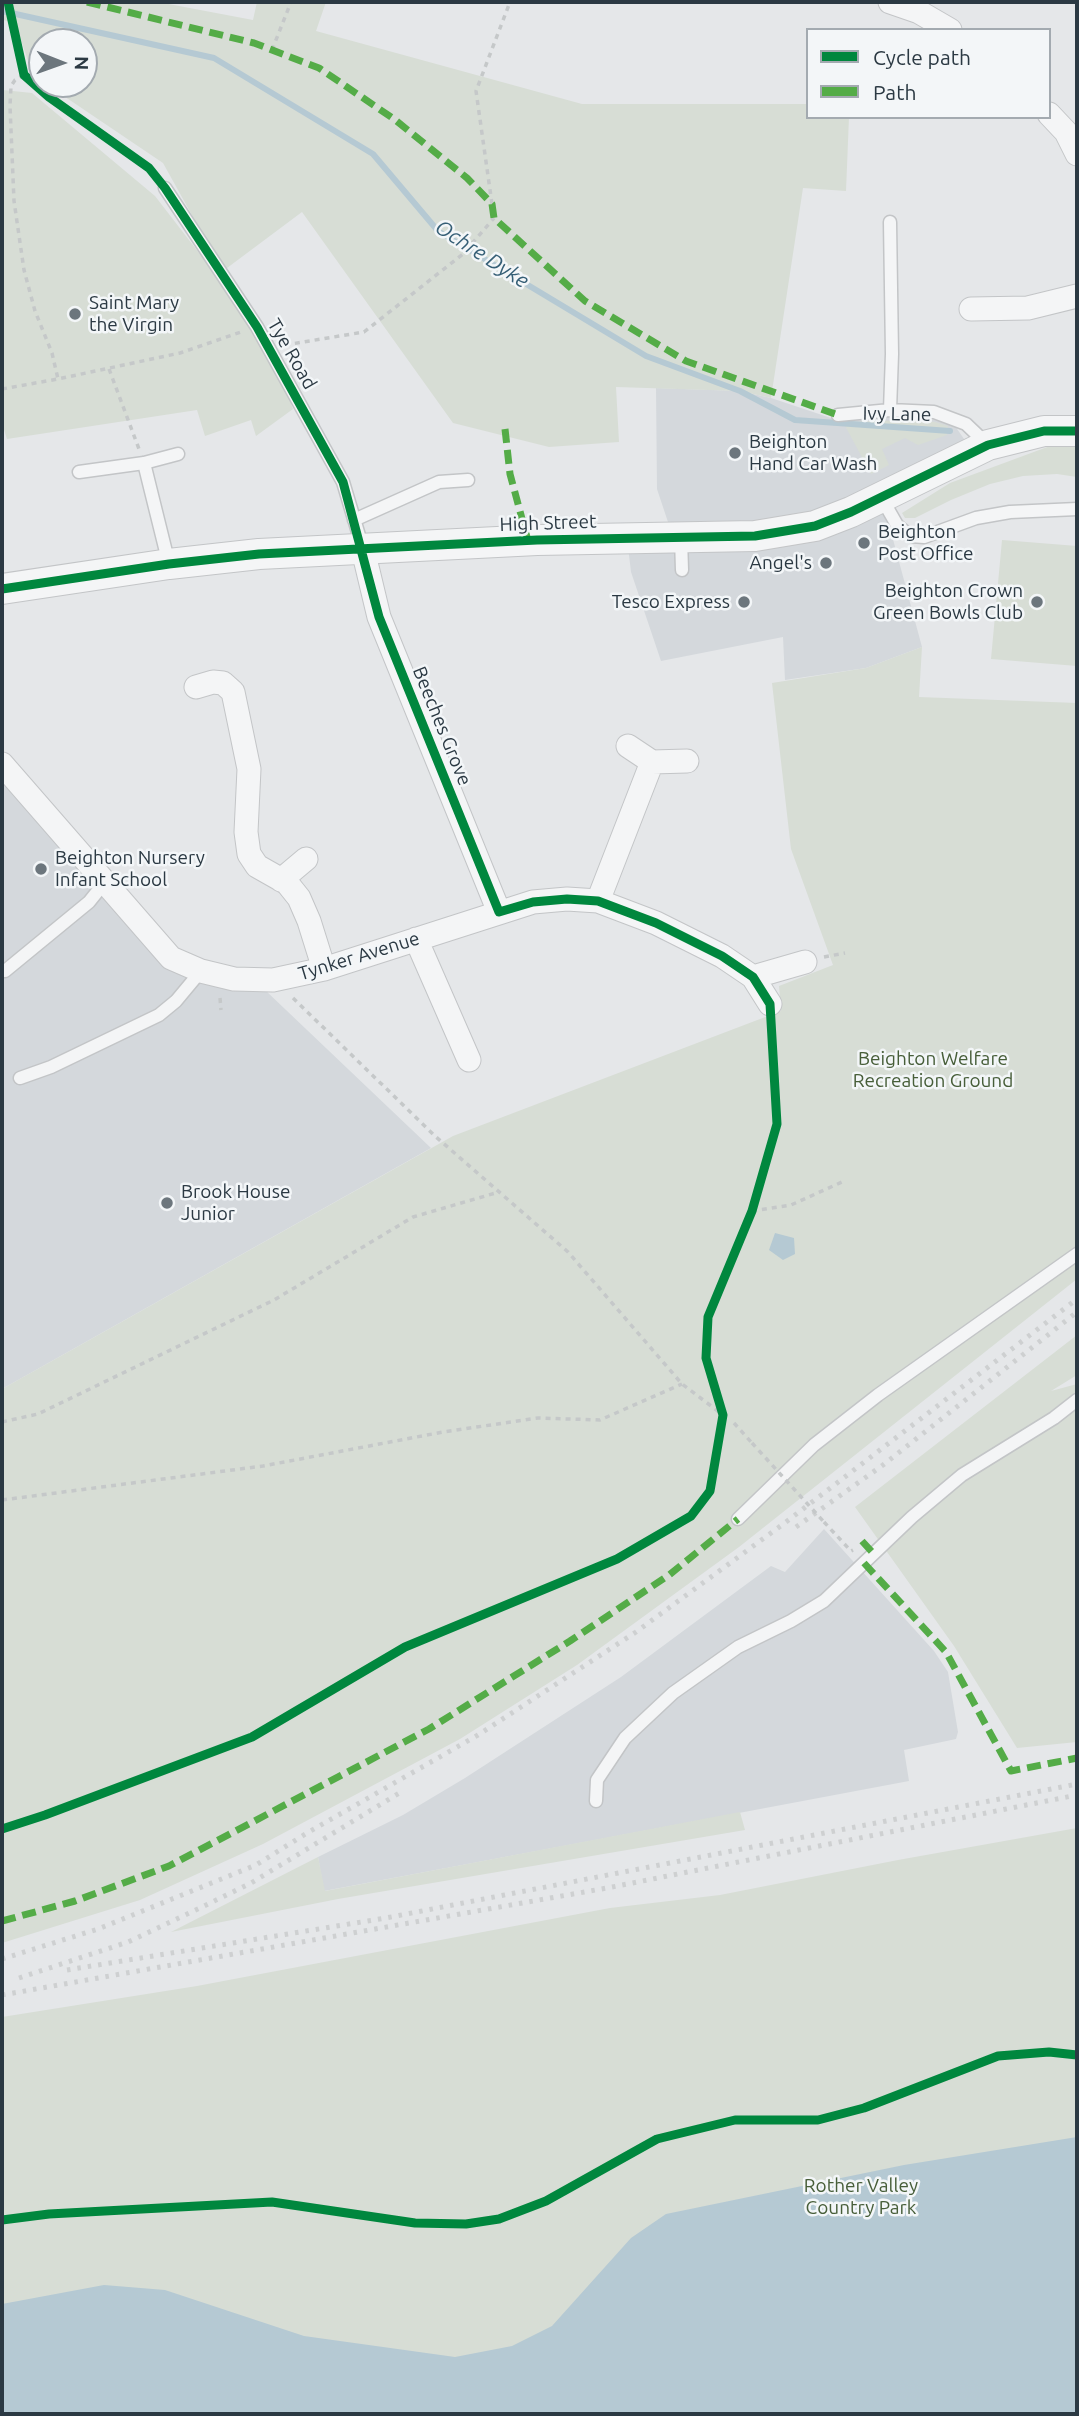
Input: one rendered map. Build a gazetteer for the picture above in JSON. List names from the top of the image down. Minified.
{"streets":{"street":["High Street","Beeches Grove","Tynker Avenue"],"lane":["Tye Road","Ivy Lane"]},"crossings":[["Tye Road","High Street"],["Tye Road","Beeches Grove"],["Ivy Lane","High Street"],["High Street","Beeches Grove"],["Beeches Grove","Tynker Avenue"]],"water":["Ochre Dyke"],"parks":["Beighton Welfare Recreation Ground","Rother Valley Country Park"],"places":["Saint Mary the Virgin","Beighton Hand Car Wash","Beighton Post Office","Angel's","Tesco Express","Beighton Crown Green Bowls Club","Beighton Nursery Infant School","Brook House Junior"],"legend":["Cycle path","Path"],"north":"right"}
